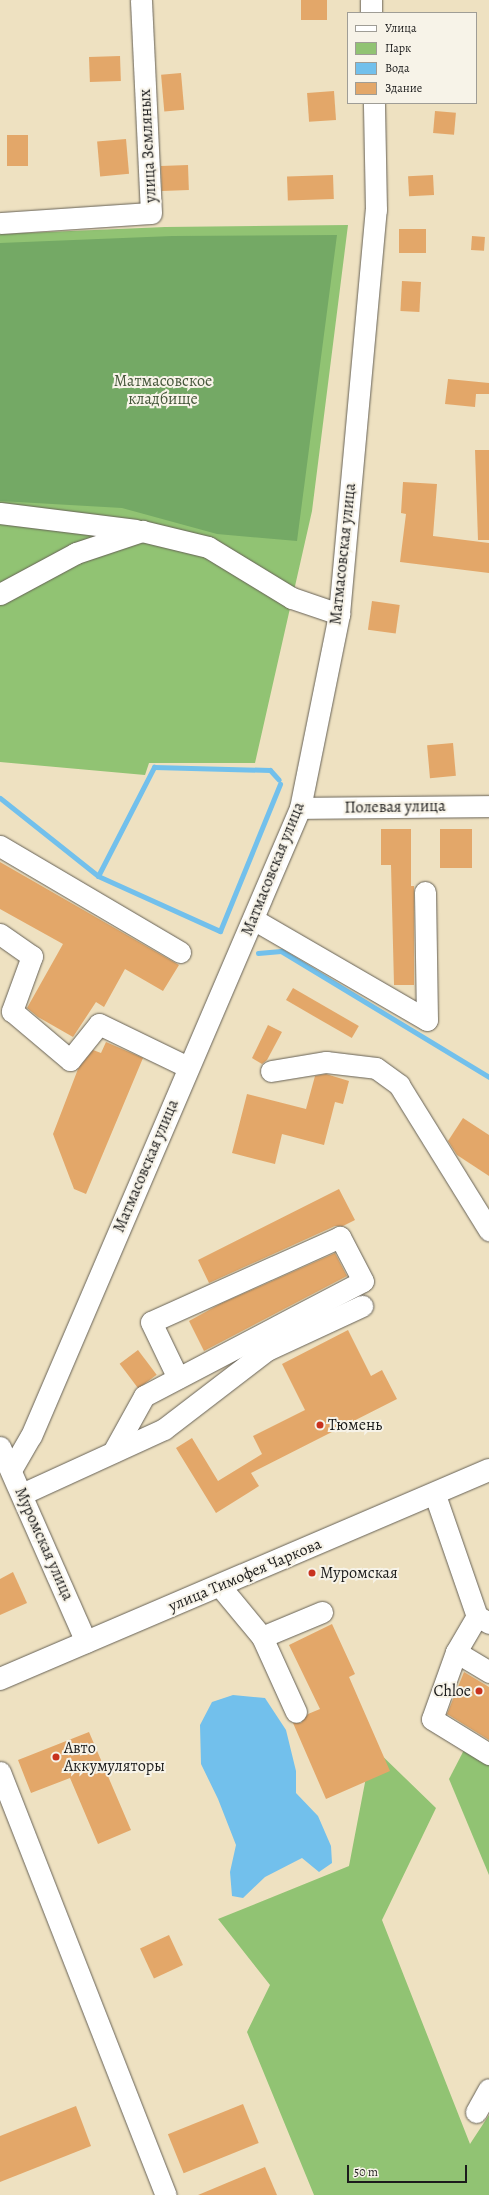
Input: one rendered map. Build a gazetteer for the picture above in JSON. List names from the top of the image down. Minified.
{"streets":{"main road":["улица Тимофея Чаркова"],"street":["улица Земляных","Матмасовская улица","Полевая улица","Муромская улица"]},"crossings":[["Матмасовская улица","Полевая улица"],["Матмасовская улица","Муромская улица"],["Муромская улица","улица Тимофея Чаркова"]],"parks":["Матмасовское кладбище"],"places":["Тюмень","Муромская","Chloe","Авто Аккумуляторы"],"legend":["Улица","Парк","Вода","Здание"],"scale_bar":"50 m"}
